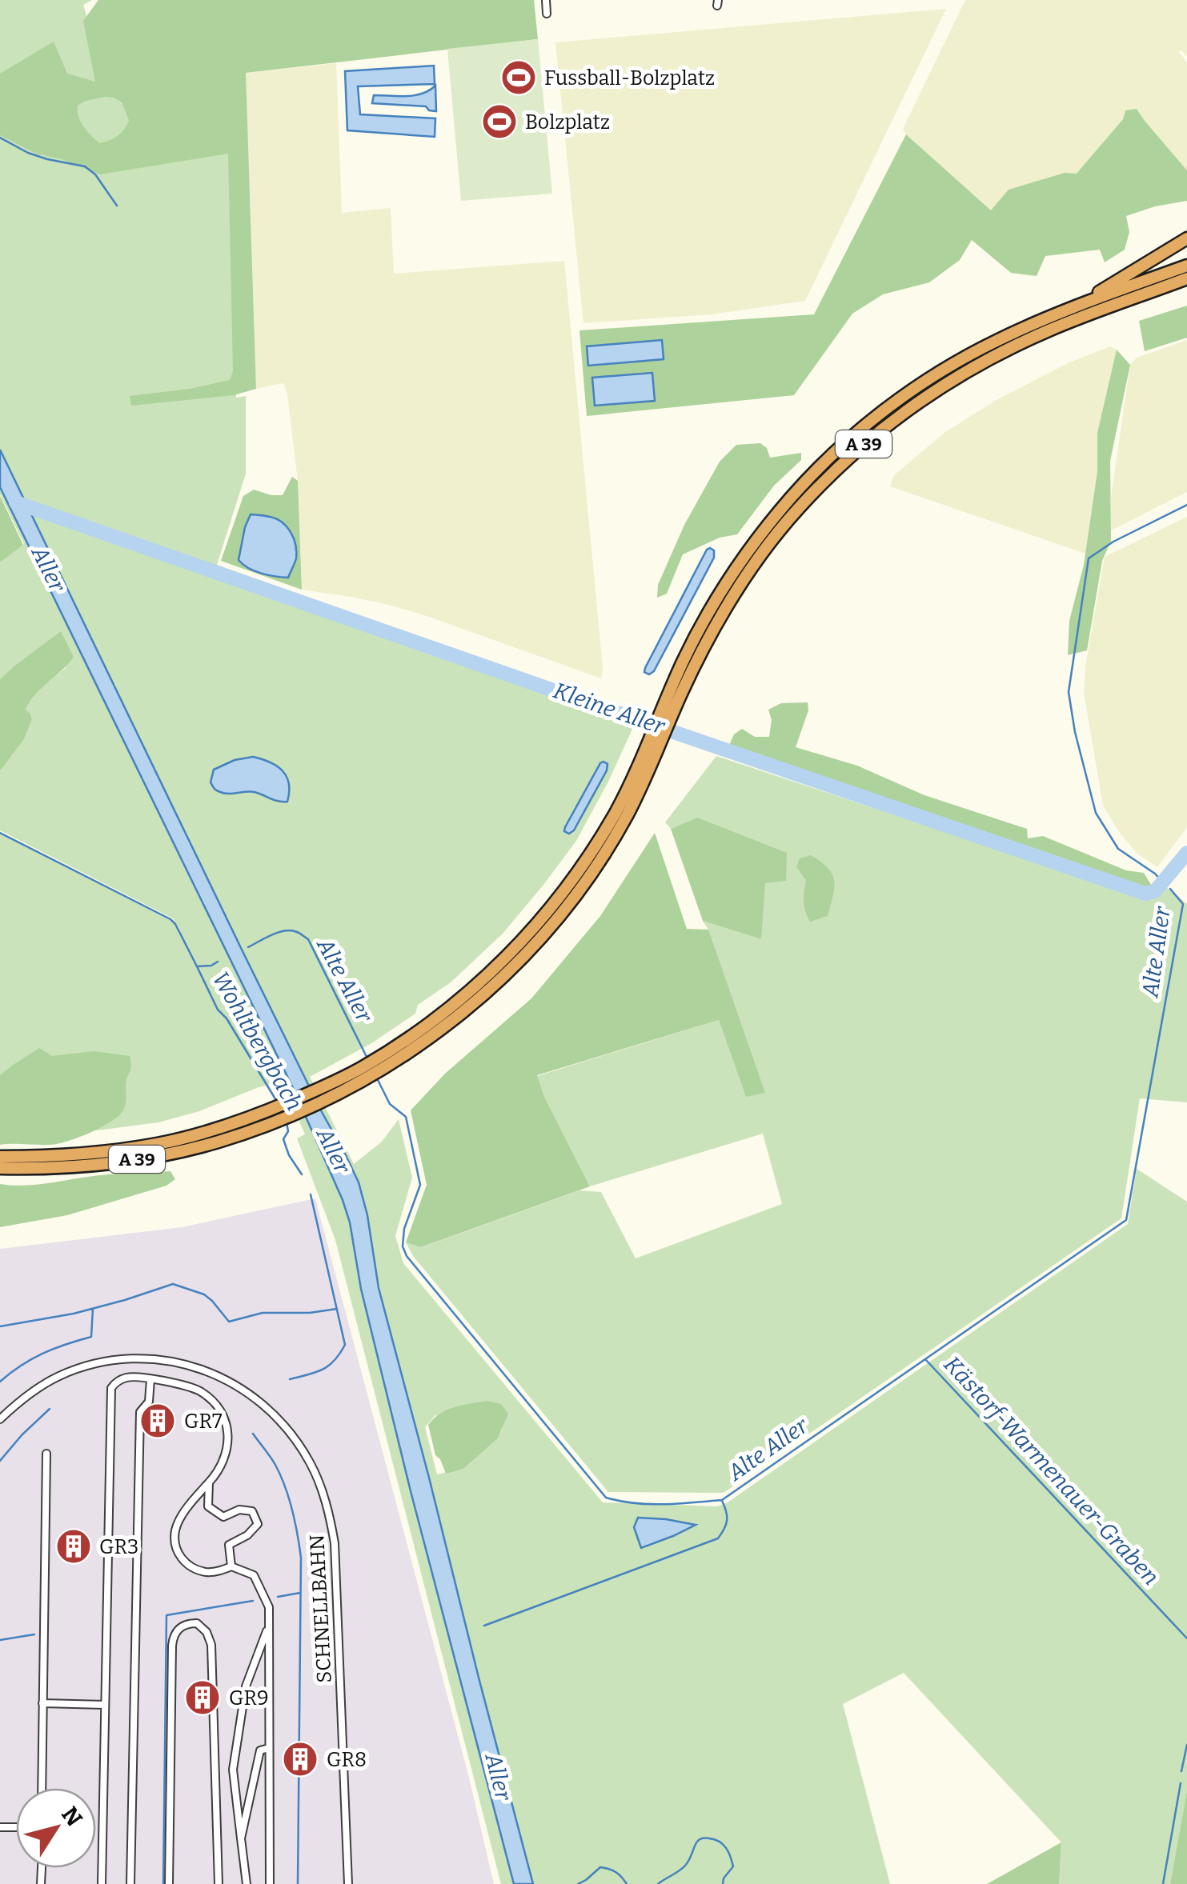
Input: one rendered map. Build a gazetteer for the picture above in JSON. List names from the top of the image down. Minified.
{"streets":{"highway":["A 39"],"street":["SCHNELLBAHN"]},"water":["Aller","Kleine Aller","Alte Aller","Wohltbergbach","Kästorf-Warmenauer-Graben"],"places":{"sports":["Fussball-Bolzplatz","Bolzplatz"],"building":["GR7","GR3","GR9","GR8"]},"north":"top right"}
